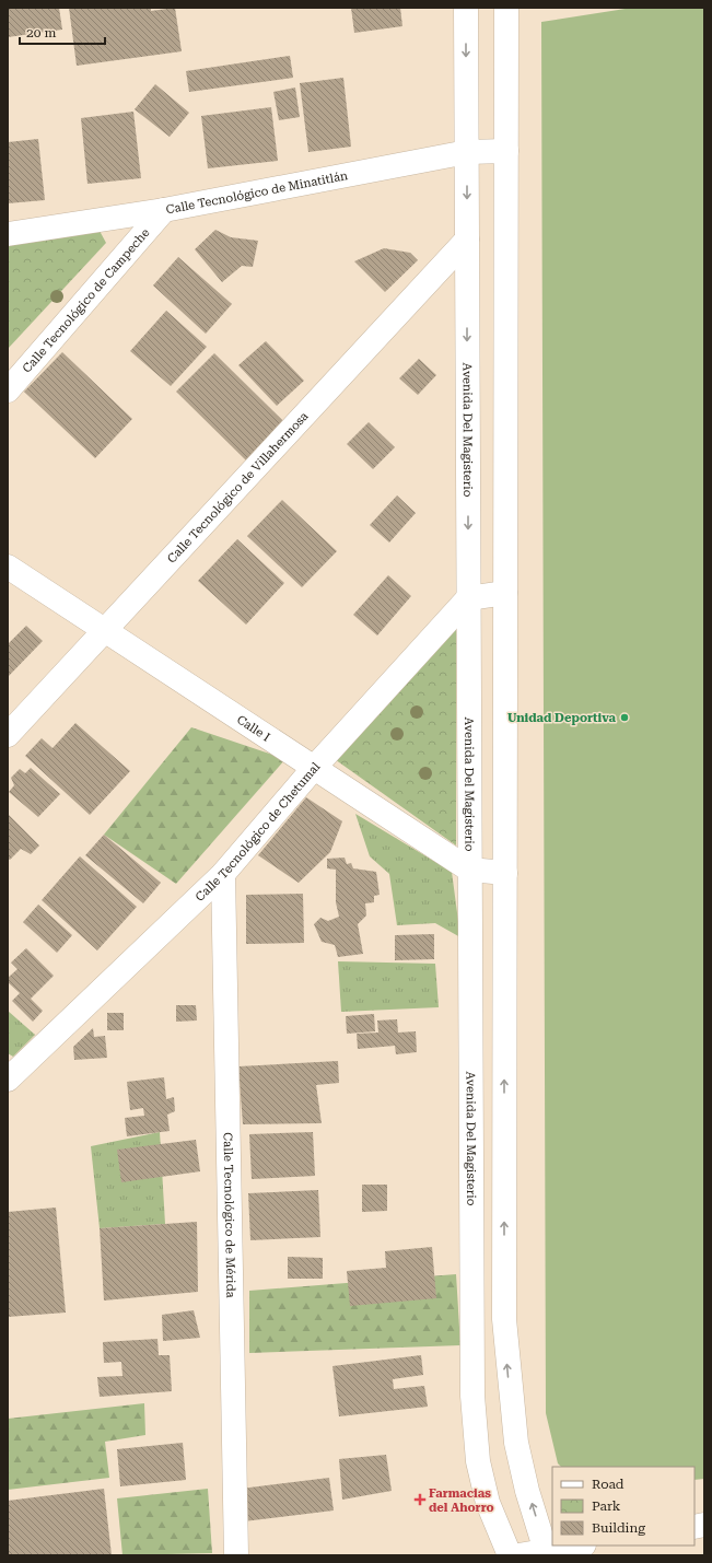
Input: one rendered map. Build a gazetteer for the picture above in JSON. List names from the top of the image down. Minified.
{"streets":{"street":["Calle Tecnológico de Minatitlán","Calle Tecnológico de Campeche","Avenida Del Magisterio","Calle Tecnológico de Villahermosa","Calle I","Calle Tecnológico de Chetumal","Calle Tecnológico de Mérida"]},"crossings":[["Calle Tecnológico de Minatitlán","Calle Tecnológico de Campeche"],["Calle Tecnológico de Minatitlán","Avenida Del Magisterio"],["Avenida Del Magisterio","Calle Tecnológico de Villahermosa"],["Avenida Del Magisterio","Calle I"],["Avenida Del Magisterio","Calle Tecnológico de Chetumal"],["Calle Tecnológico de Villahermosa","Calle I"],["Calle I","Calle Tecnológico de Chetumal"],["Calle Tecnológico de Chetumal","Calle Tecnológico de Mérida"]],"places":{"other":["Unidad Deportiva"],"health":["Farmacias del Ahorro"]},"legend":["Road","Park","Building"],"scale_bar":"20 m"}
